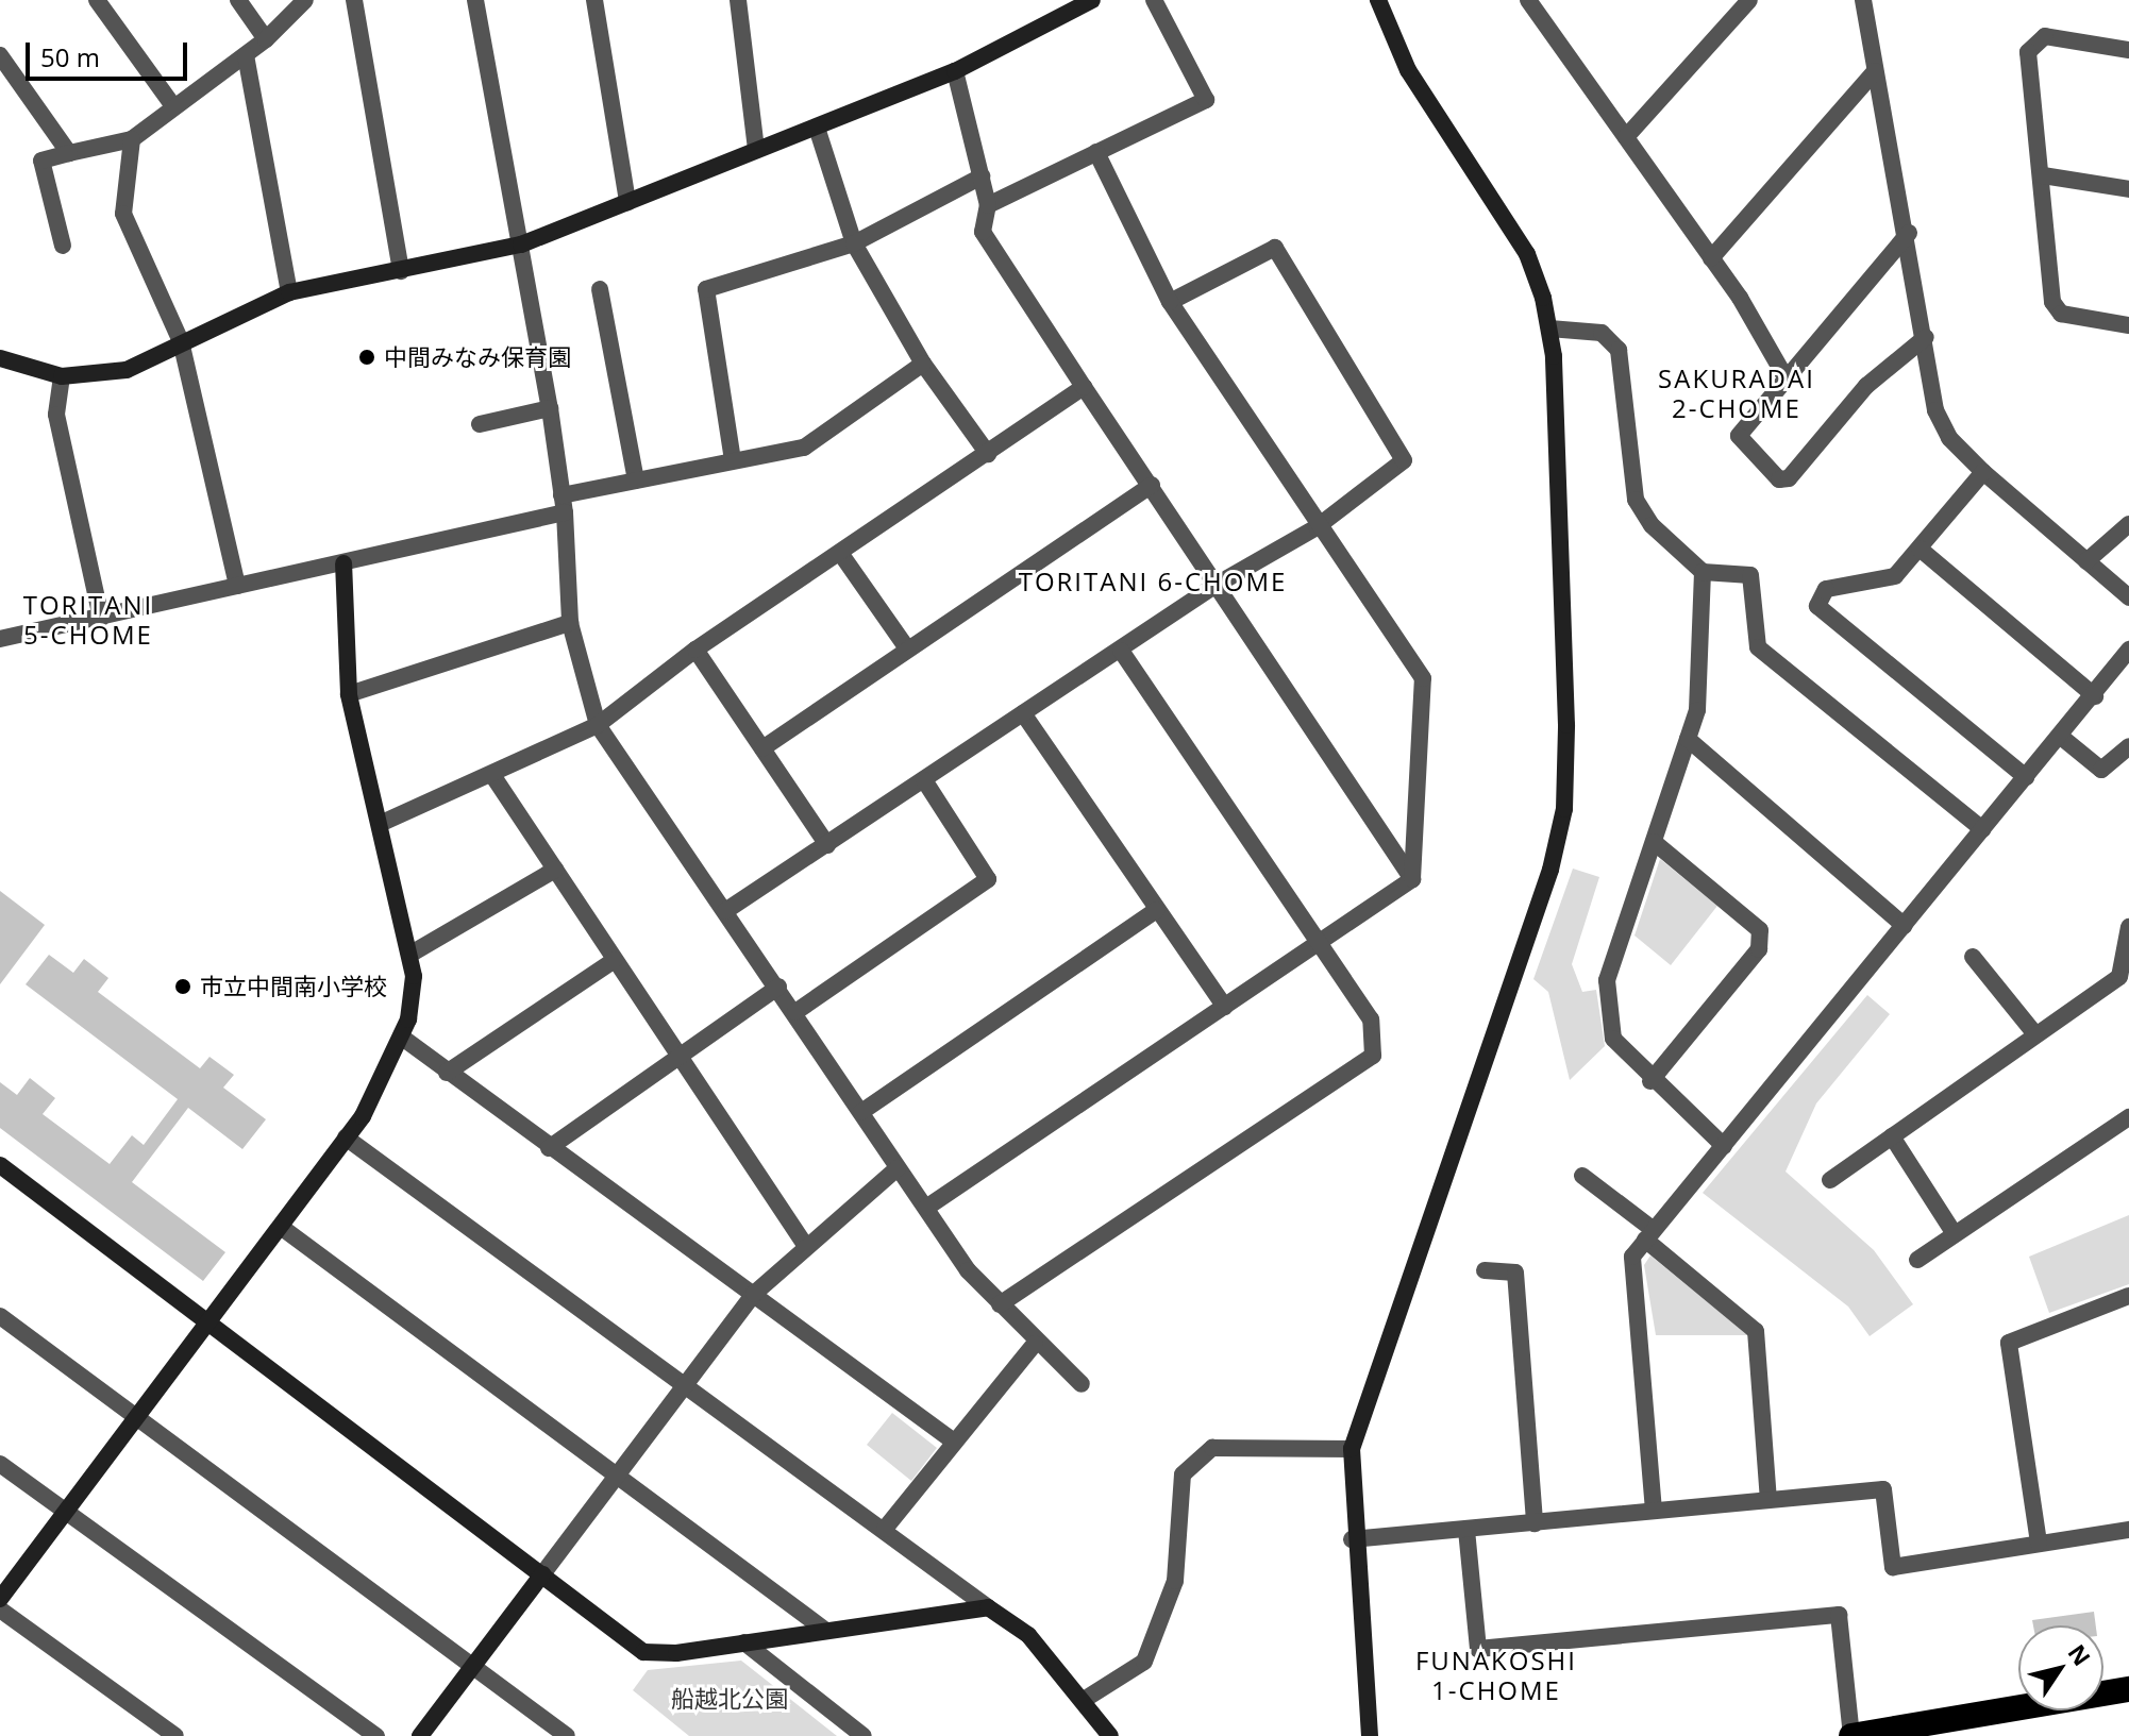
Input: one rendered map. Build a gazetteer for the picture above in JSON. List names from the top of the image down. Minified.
{"districts":["SAKURADAI 2-CHOME","TORITANI 6-CHOME","TORITANI 5-CHOME","FUNAKOSHI 1-CHOME"],"parks":["船越北公園"],"places":["中間みなみ保育園","市立中間南小学校"],"scale_bar":"50 m","north":"top right"}
